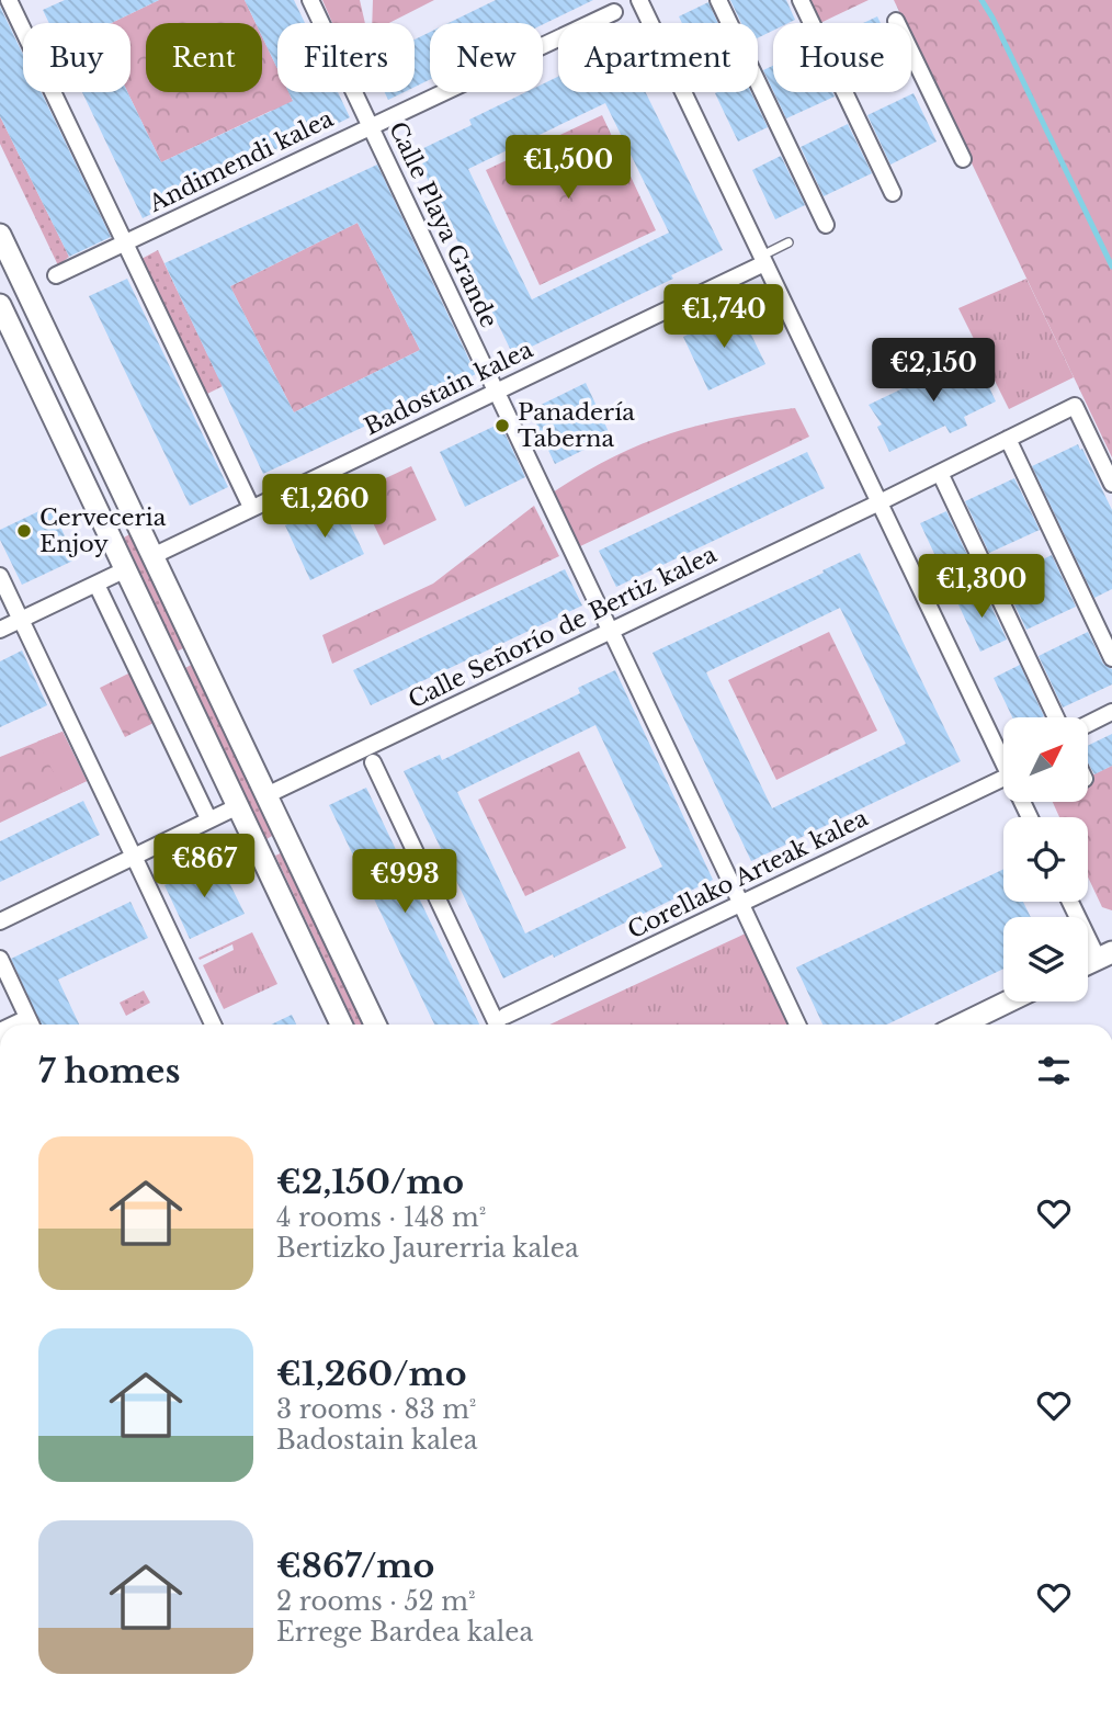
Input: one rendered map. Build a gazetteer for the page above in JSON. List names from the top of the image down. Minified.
{"streets":{"street":["Andimendi kalea","Calle Playa Grande","Badostain kalea","Calle Señorío de Bertiz kalea","Corellako Arteak kalea"]},"crossings":[["Andimendi kalea","Calle Playa Grande"]],"places":["Panadería Taberna","Cerveceria Enjoy"],"north":"top right","page":{"chip":["Buy","Rent","Filters","New","Apartment","House"],"price":["€1,500","€1,740","€2,150","€1,260","€1,300","€867","€993"],"heading":"7 homes","list":[{"name":"€2,150/mo","note":"4 rooms · 148 m² · Bertizko Jaurerria kalea"},{"name":"€1,260/mo","note":"3 rooms · 83 m² · Badostain kalea"},{"name":"€867/mo","note":"2 rooms · 52 m² · Errege Bardea kalea"}]}}
